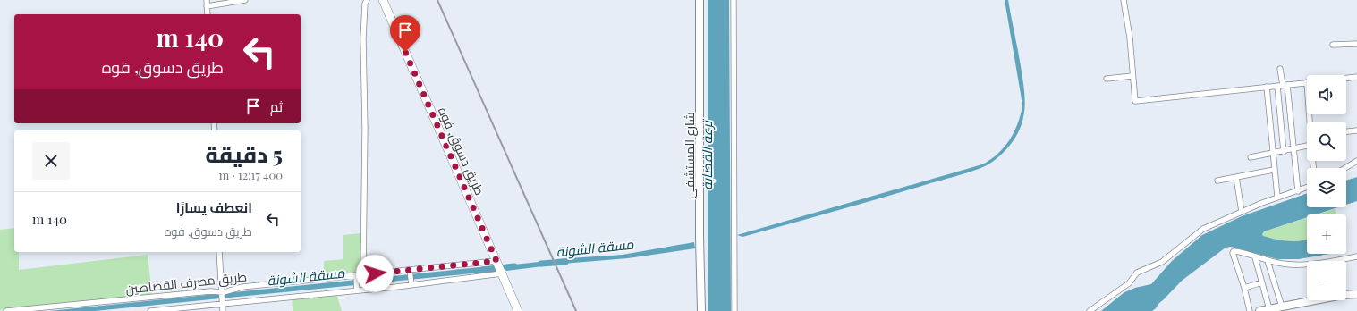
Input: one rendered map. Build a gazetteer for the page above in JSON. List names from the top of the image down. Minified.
{"streets":{"main road":["طريق دسوق, فوه","شارع المستشفى"],"street":["طريق مصرف القصاصين"]},"crossings":[["طريق دسوق, فوه","طريق مصرف القصاصين"]],"water":["ترعة القضابة","مسقة الشونة"],"page":{"turn":["140 m","طريق دسوق, فوه"],"map_buttons":["+","−"],"then":"ثم","heading":["5 دقيقة","400 m · 12:17"],"list":[{"name":"انعطف يسارًا","note":"طريق دسوق, فوه","value":"140 m"}]}}
